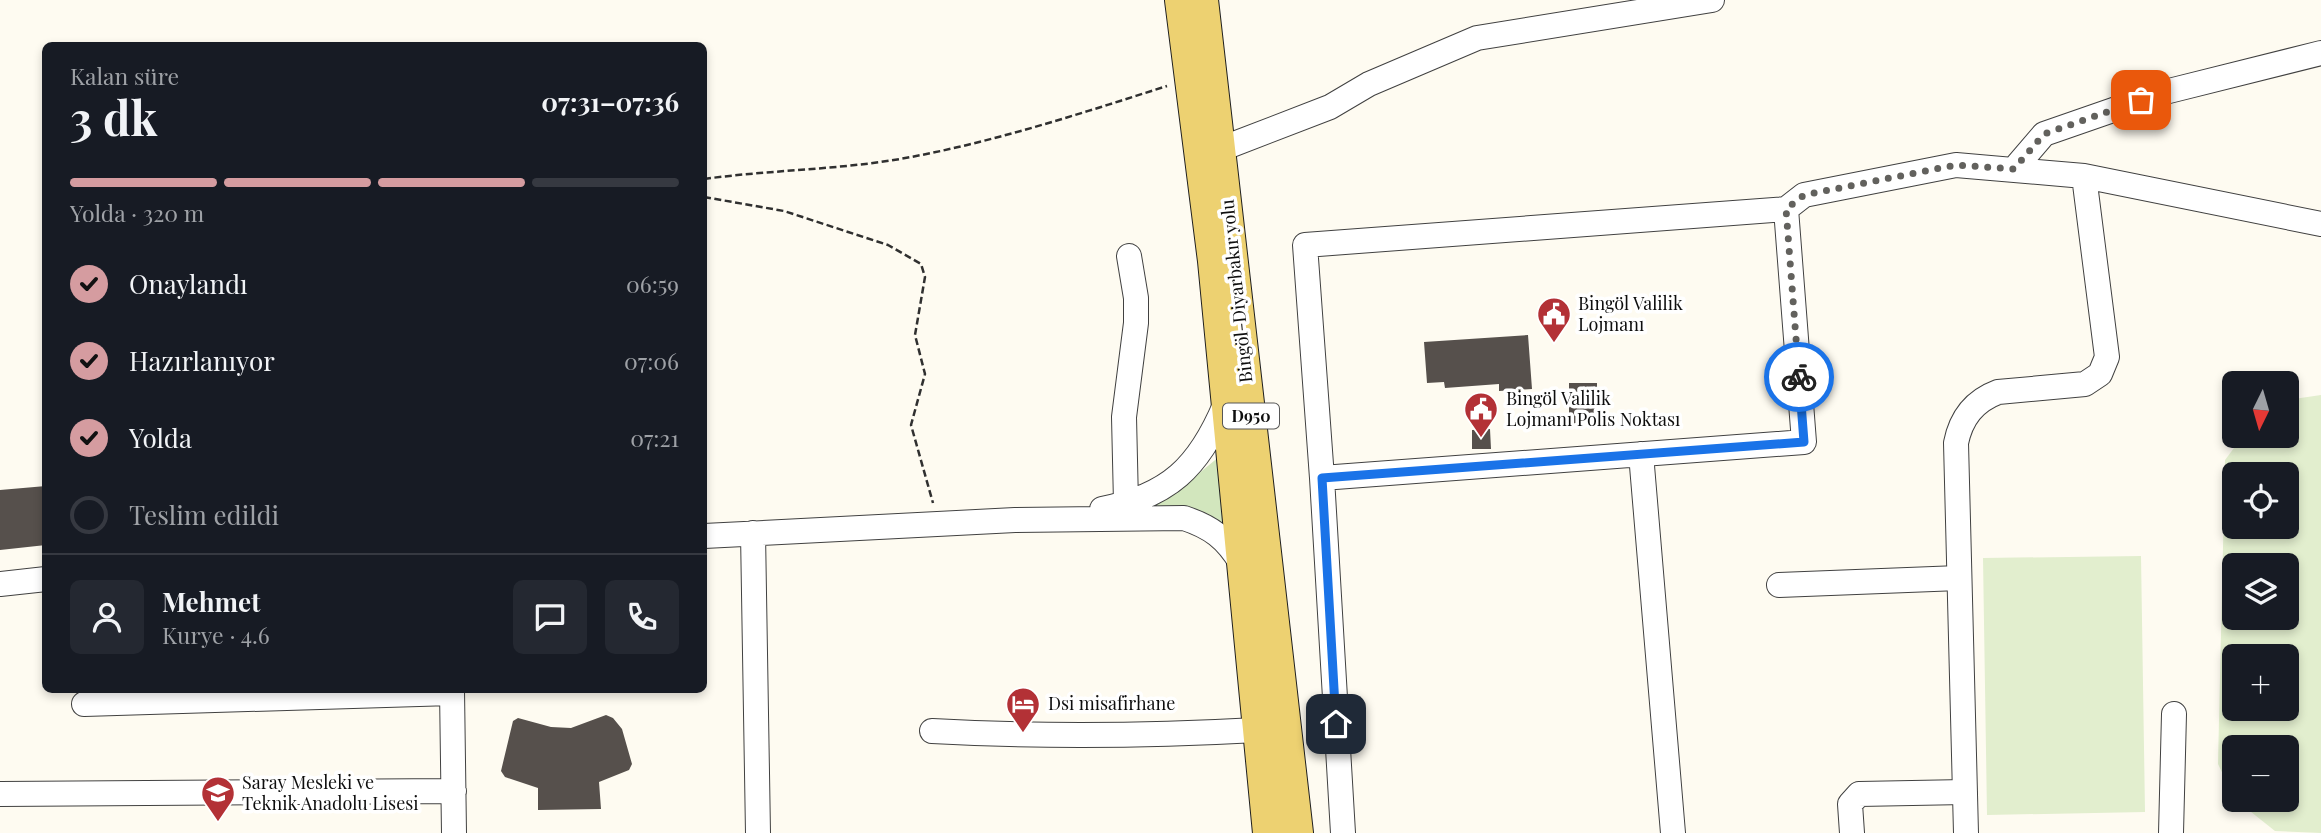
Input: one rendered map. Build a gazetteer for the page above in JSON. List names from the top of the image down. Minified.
{"streets":{"main road":["Bingöl-Diyarbakır yolu","D950"]},"places":{"public building":["Bingöl Valilik Lojmanı","Bingöl Valilik Lojmanı Polis Noktası"],"hotel":["Dsi misafirhane"],"school or university":["Saray Mesleki ve Teknik Anadolu Lisesi"]},"north":"bottom","page":{"heading":["3 dk","Kalan süre","07:31–07:36"],"panel":["Mehmet","Kurye · 4.6"],"bar":"Yolda · 320 m","list":[["Onaylandı","06:59"],["Hazırlanıyor","07:06"],["Yolda","07:21"],"Teslim edildi"],"map_buttons":["+","−"]}}
